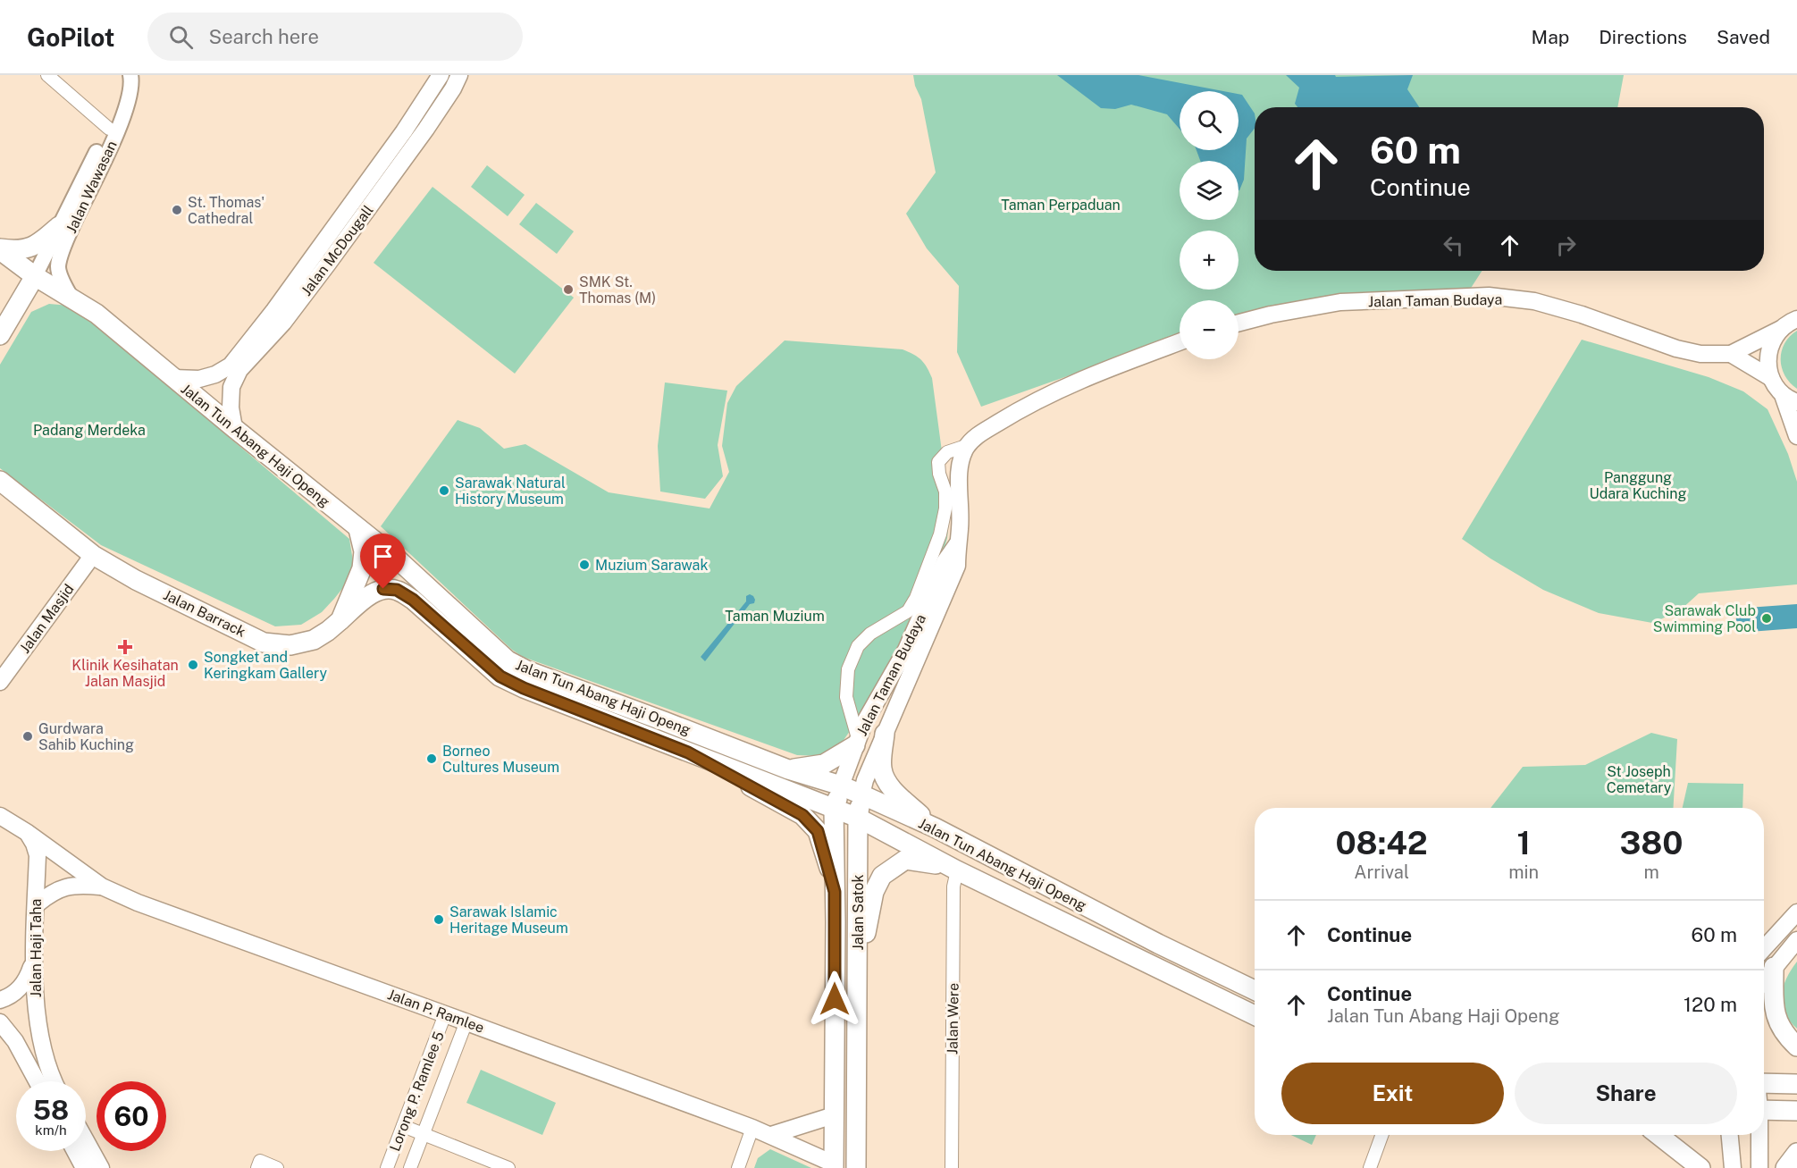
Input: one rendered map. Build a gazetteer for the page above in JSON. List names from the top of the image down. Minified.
{"streets":{"main road":["Jalan McDougall","Jalan Taman Budaya","Jalan Tun Abang Haji Openg","Jalan Barrack","Jalan Masjid","Jalan Satok","Jalan Haji Taha","Jalan P. Ramlee"],"street":["Jalan Wawasan","Jalan Were","Lorong P. Ramlee 5"]},"crossings":[["Jalan Wawasan","Jalan Tun Abang Haji Openg"],["Jalan McDougall","Jalan Tun Abang Haji Openg"],["Jalan Taman Budaya","Jalan Tun Abang Haji Openg"],["Jalan Taman Budaya","Jalan Satok"],["Jalan Tun Abang Haji Openg","Jalan Barrack"],["Jalan Tun Abang Haji Openg","Jalan Satok"],["Jalan Tun Abang Haji Openg","Jalan Were"],["Jalan Barrack","Jalan Masjid"],["Jalan Satok","Jalan P. Ramlee"],["Jalan Haji Taha","Jalan P. Ramlee"],["Jalan P. Ramlee","Lorong P. Ramlee 5"]],"parks":["Taman Perpaduan","Padang Merdeka","Panggung Udara Kuching","Taman Muzium","St Joseph Cemetary"],"places":{"other":["St. Thomas' Cathedral","SMK St. Thomas (M)","Sarawak Natural History Museum","Muzium Sarawak","Sarawak Club Swimming Pool","Songket and Keringkam Gallery","Gurdwara Sahib Kuching","Borneo Cultures Museum","Sarawak Islamic Heritage Museum"],"health":["Klinik Kesihatan Jalan Masjid"]},"page":{"header":"GoPilot","search":"Search here","nav":["Map","Directions","Saved"],"map_buttons":["+","−"],"turn":["60 m","Continue"],"eta":["08:42","Arrival","1","min","380","m"],"list":[{"name":"Continue","value":"60 m"},{"name":"Continue","note":"Jalan Tun Abang Haji Openg","value":"120 m"}],"buttons":["Exit","Share"],"speed":"58 km/h","limit":"60"}}
